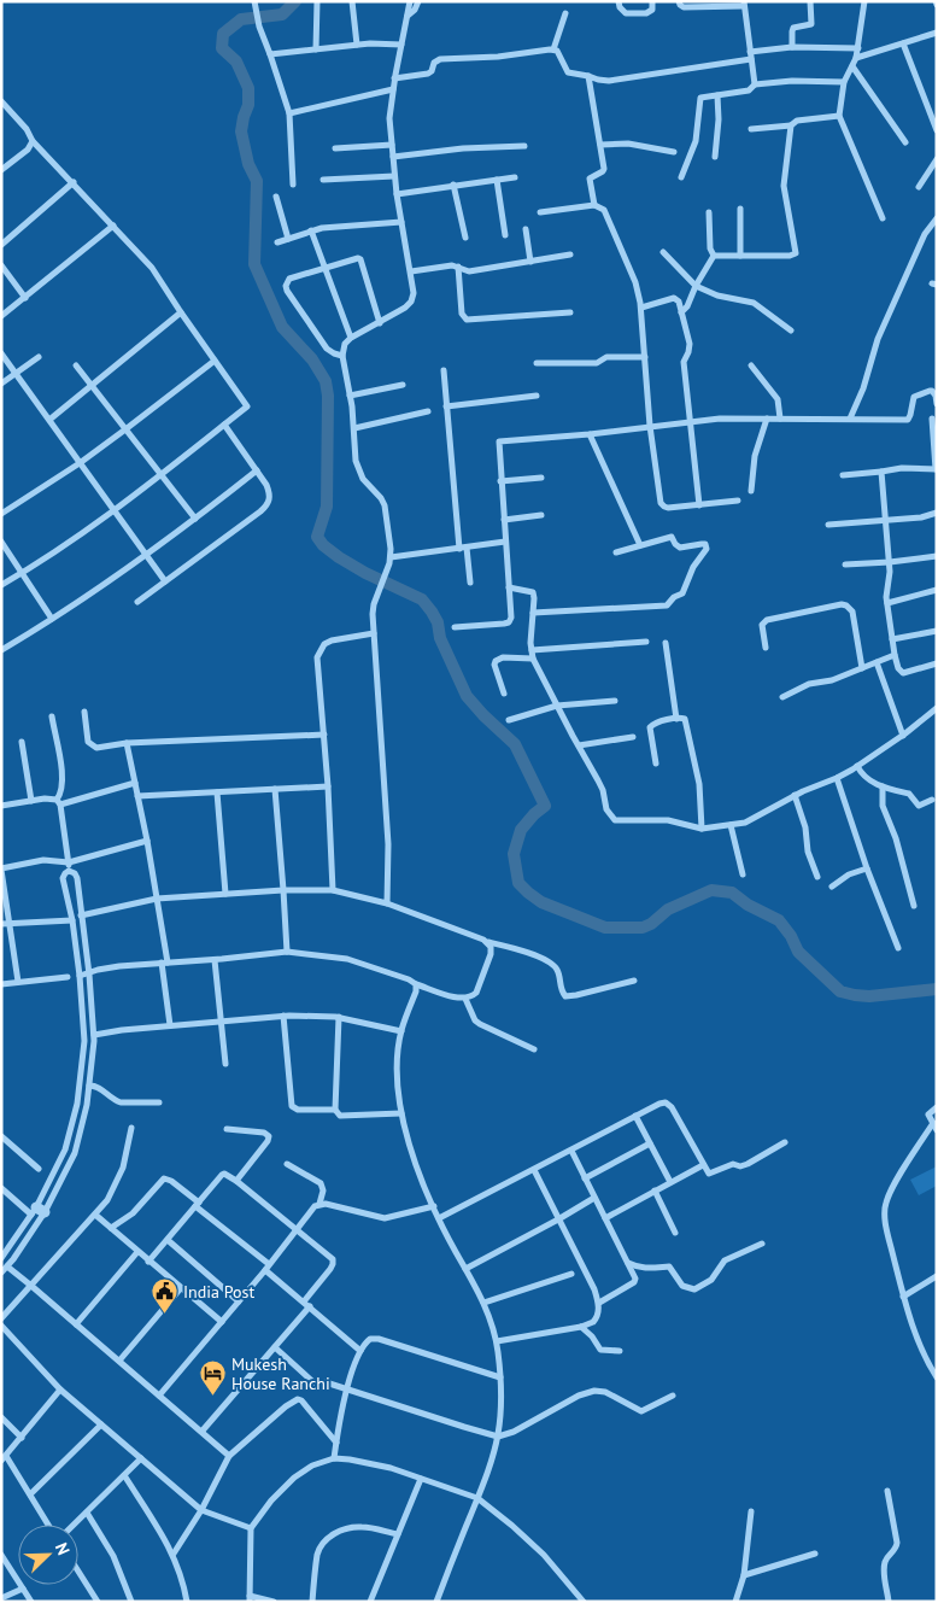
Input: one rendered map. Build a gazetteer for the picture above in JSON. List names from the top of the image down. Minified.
{"places":{"public building":["India Post"],"hotel":["Mukesh House Ranchi"]},"north":"top right"}
